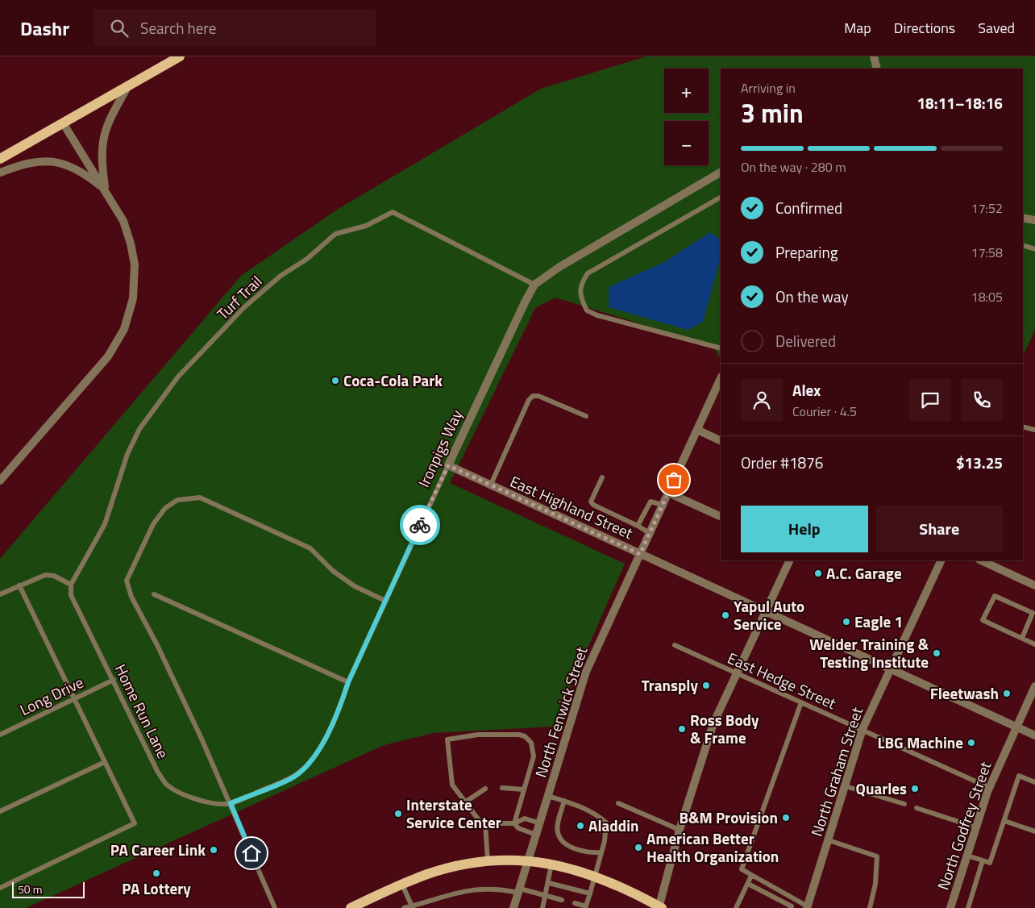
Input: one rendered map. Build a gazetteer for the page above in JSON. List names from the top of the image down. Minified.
{"streets":{"street":["Ironpigs Way","East Highland Street","North Fenwick Street","North Graham Street","North Godfrey Street"],"lane":["Turf Trail","East Hedge Street","Long Drive","Home Run Lane"]},"crossings":[["Turf Trail","Ironpigs Way"],["Turf Trail","Home Run Lane"],["Ironpigs Way","East Highland Street"],["Ironpigs Way","Home Run Lane"],["East Highland Street","North Fenwick Street"],["East Highland Street","North Graham Street"],["East Highland Street","North Godfrey Street"],["East Hedge Street","North Graham Street"],["East Hedge Street","North Godfrey Street"],["Long Drive","Home Run Lane"]],"places":["Coca-Cola Park","A.C. Garage","Yapul Auto Service","Eagle 1","Welder Training & Testing Institute","Transply","Fleetwash","Ross Body & Frame","LBG Machine","Quarles","Interstate Service Center","B&M Provision","Aladdin","American Better Health Organization","PA Career Link","PA Lottery"],"scale_bar":"50 m","page":{"header":"Dashr","search":"Search here","nav":["Map","Directions","Saved"],"map_buttons":["+","−"],"heading":["3 min","Arriving in","18:11–18:16"],"panel":["Alex","Courier · 4.5","Order #1876","$13.25"],"bar":"On the way · 280 m","list":[["Confirmed","17:52"],["Preparing","17:58"],["On the way","18:05"],"Delivered"],"buttons":["Help","Share"],"scale":"50 m"}}
